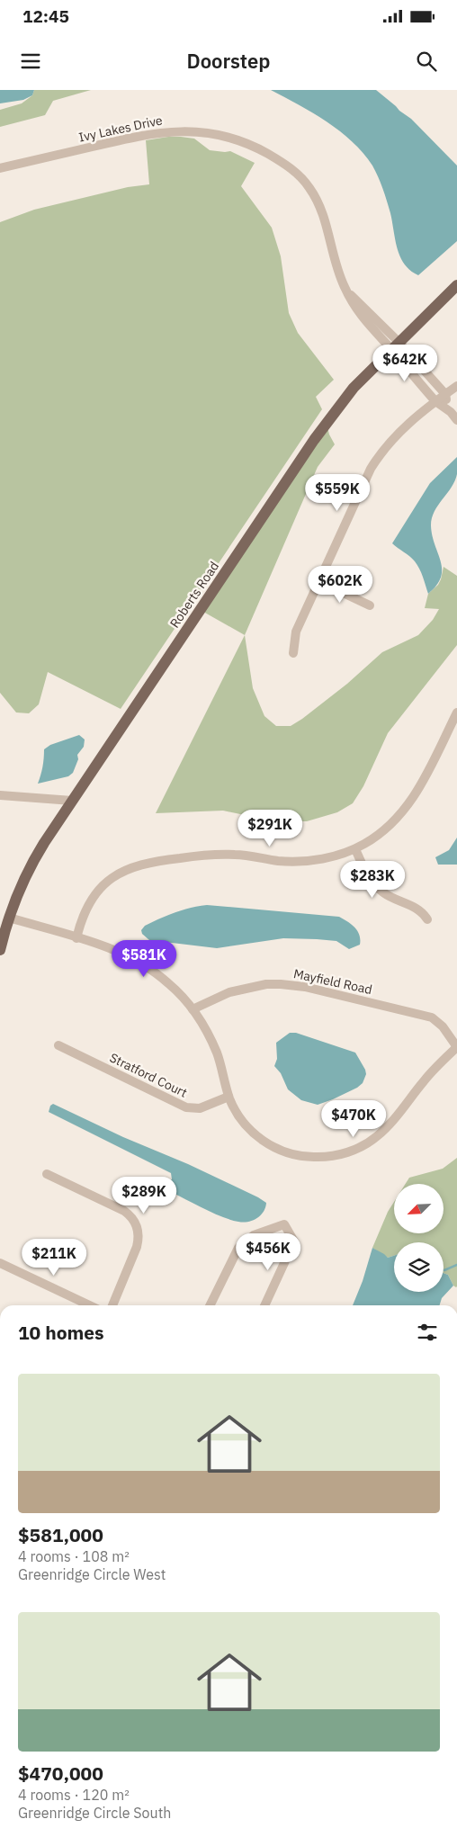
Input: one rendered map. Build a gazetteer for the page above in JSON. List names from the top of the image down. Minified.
{"streets":{"main road":["Roberts Road"],"street":["Ivy Lakes Drive","Mayfield Road","Stratford Court"]},"crossings":[["Ivy Lakes Drive","Roberts Road"]],"north":"bottom left","page":{"status":"12:45","header":"Doorstep","price":["$642K","$559K","$602K","$291K","$283K","$581K","$470K","$289K","$456K","$211K"],"heading":"10 homes","list":[{"name":"$581,000","note":"4 rooms · 108 m² · Greenridge Circle West"},{"name":"$470,000","note":"4 rooms · 120 m² · Greenridge Circle South"}]}}
